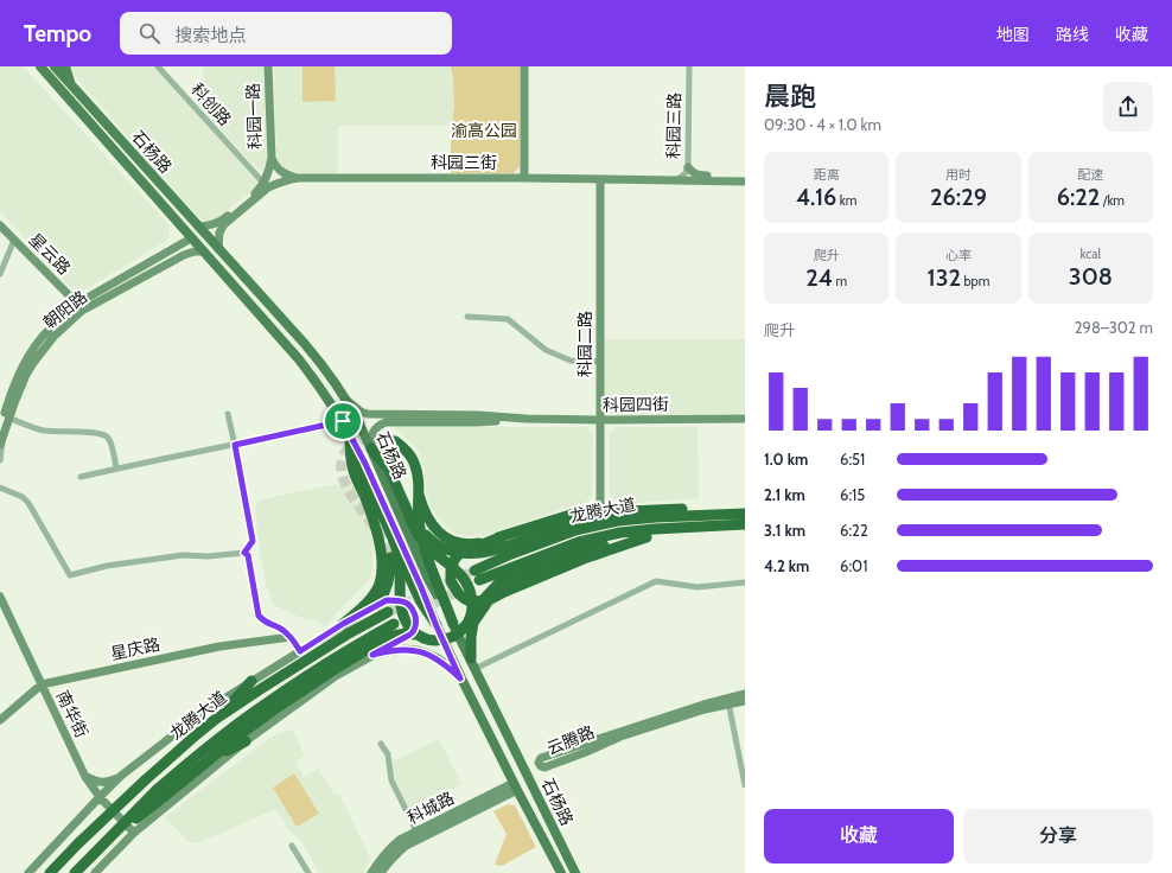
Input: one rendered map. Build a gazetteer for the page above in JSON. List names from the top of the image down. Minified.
{"streets":{"highway":["龙腾大道"],"main road":["石杨路"],"street":["科创路","科园一路","科园三路","科园三街","星云路","朝阳路","科园二路","科园四街","星庆路","南华街","云腾路","科城路"]},"crossings":[["科园一路","科园三街"],["科园三路","科园三街"],["石杨路","科园三街"],["石杨路","朝阳路"],["石杨路","科园四街"],["石杨路","科城路"],["科园三街","科园二路"],["星云路","朝阳路"],["科园二路","科园四街"],["星庆路","南华街"]],"parks":["渝高公园"],"page":{"header":"Tempo","search":"搜索地点","nav":["地图","路线","收藏"],"heading":["晨跑","09:30 · 4 × 1.0 km"],"stats":[["距离","4.16 km"],["用时","26:29"],["配速","6:22 /km"],["爬升","24 m"],["心率","132 bpm"],["kcal","308"]],"chart":["爬升","298–302 m"],"list":[{"name":"1.0 km","note":"6:51"},{"name":"2.1 km","note":"6:15"},{"name":"3.1 km","note":"6:22"},{"name":"4.2 km","note":"6:01"}],"buttons":["收藏","分享"]}}
